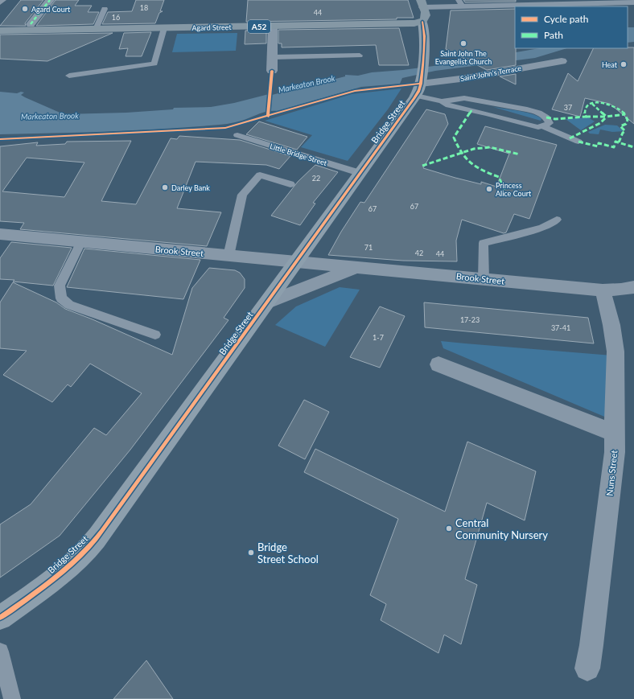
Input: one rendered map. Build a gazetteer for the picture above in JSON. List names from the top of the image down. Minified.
{"streets":{"main road":["A52","Agard Street"],"street":["Saint John's Terrace","Bridge Street","Brook Street","Nuns Street"],"lane":["Little Bridge Street"]},"crossings":[["Saint John's Terrace","Bridge Street"],["Bridge Street","Little Bridge Street"],["Bridge Street","Brook Street"],["Brook Street","Nuns Street"]],"water":["Markeaton Brook"],"places":["Agard Court","Saint John The Evangelist Church","Heat","Darley Bank","Princess Alice Court","Central Community Nursery","Bridge Street School"],"house_numbers":["18","44","16","37","22","67","67","71","42","44","17-23","37-41","1-7"],"legend":["Cycle path","Path"]}
